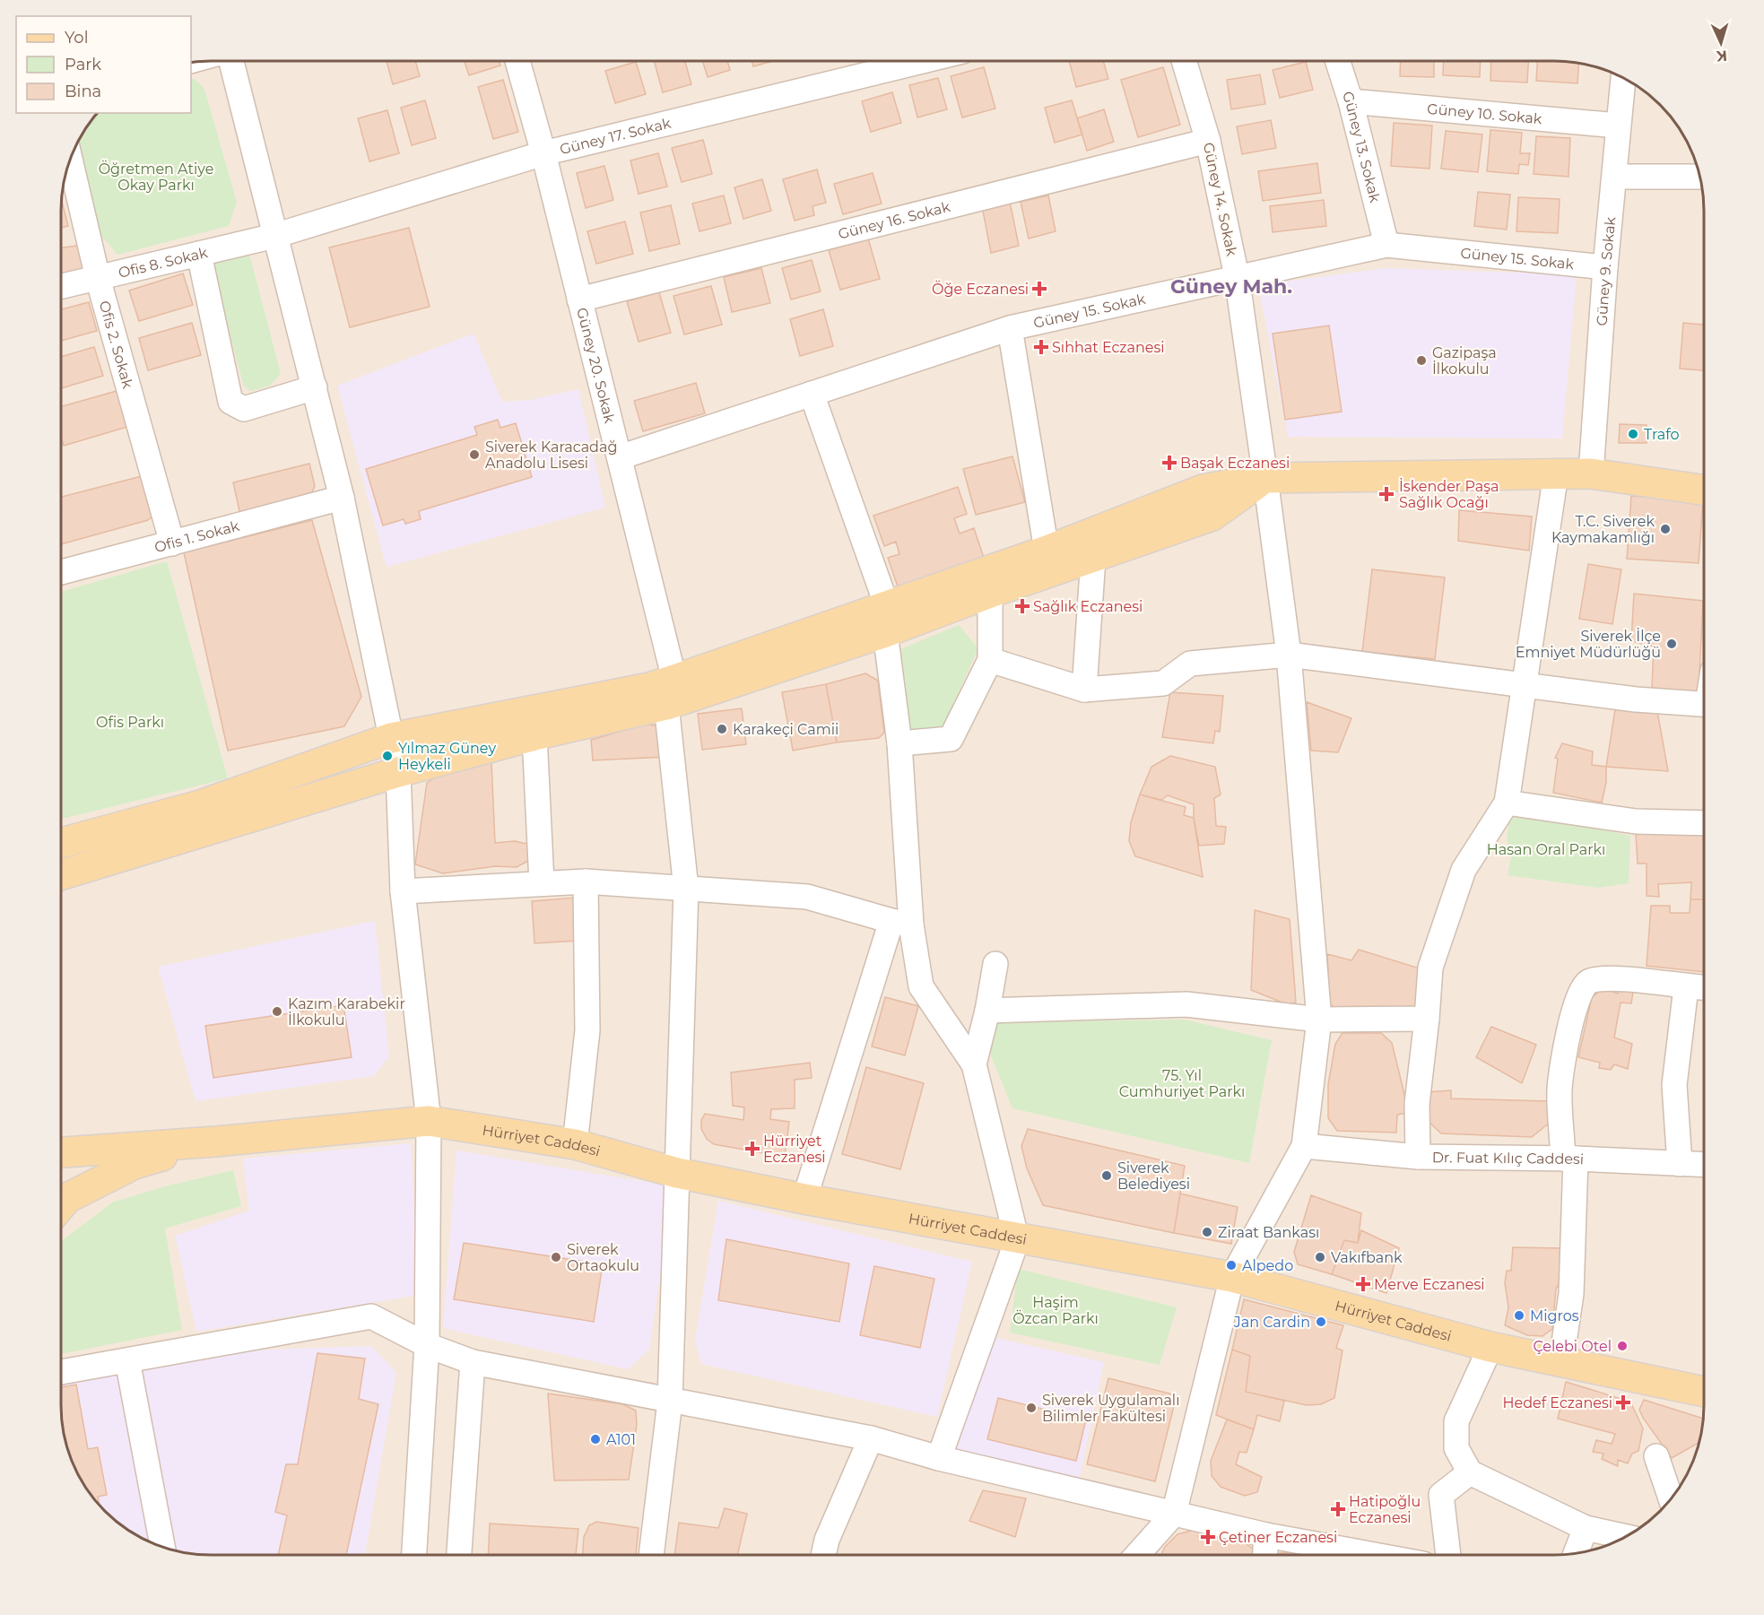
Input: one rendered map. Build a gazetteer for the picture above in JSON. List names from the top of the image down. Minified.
{"streets":{"main road":["Hürriyet Caddesi"],"street":["Güney 10. Sokak","Güney 17. Sokak","Güney 13. Sokak","Güney 14. Sokak","Güney 16. Sokak","Güney 15. Sokak","Ofis 8. Sokak","Güney 9. Sokak","Ofis 2. Sokak","Güney 20. Sokak","Ofis 1. Sokak","Dr. Fuat Kılıç Caddesi"]},"crossings":[["Güney 10. Sokak","Güney 13. Sokak"],["Güney 10. Sokak","Güney 9. Sokak"],["Güney 17. Sokak","Ofis 8. Sokak"],["Güney 17. Sokak","Güney 20. Sokak"],["Güney 13. Sokak","Güney 15. Sokak"],["Güney 14. Sokak","Güney 16. Sokak"],["Güney 14. Sokak","Güney 15. Sokak"],["Güney 14. Sokak","Dr. Fuat Kılıç Caddesi"],["Güney 16. Sokak","Güney 20. Sokak"],["Güney 15. Sokak","Güney 9. Sokak"],["Güney 15. Sokak","Güney 20. Sokak"],["Ofis 8. Sokak","Ofis 2. Sokak"],["Ofis 2. Sokak","Ofis 1. Sokak"],["Güney 20. Sokak","Hürriyet Caddesi"]],"districts":["Güney Mah."],"parks":["Öğretmen Atiye Okay Parkı","Ofis Parkı","Hasan Oral Parkı","75. Yıl Cumhuriyet Parkı","Haşim Özcan Parkı"],"places":{"health":["Öğe Eczanesi","Sıhhat Eczanesi","Başak Eczanesi","İskender Paşa Sağlık Ocağı","Sağlık Eczanesi","Hürriyet Eczanesi","Merve Eczanesi","Hedef Eczanesi","Hatipoğlu Eczanesi","Çetiner Eczanesi"],"other":["Gazipaşa İlkokulu","Trafo","Siverek Karacadağ Anadolu Lisesi","T.C. Siverek Kaymakamlığı","Siverek İlçe Emniyet Müdürlüğü","Karakeçi Camii","Yılmaz Güney Heykeli","Kazım Karabekir İlkokulu","Siverek Belediyesi","Ziraat Bankası","Siverek Ortaokulu","Vakıfbank","Alpedo","Migros","Jan Cardin","Çelebi Otel","Siverek Uygulamalı Bilimler Fakültesi","A101"]},"legend":["Yol","Park","Bina"],"north":"bottom"}
